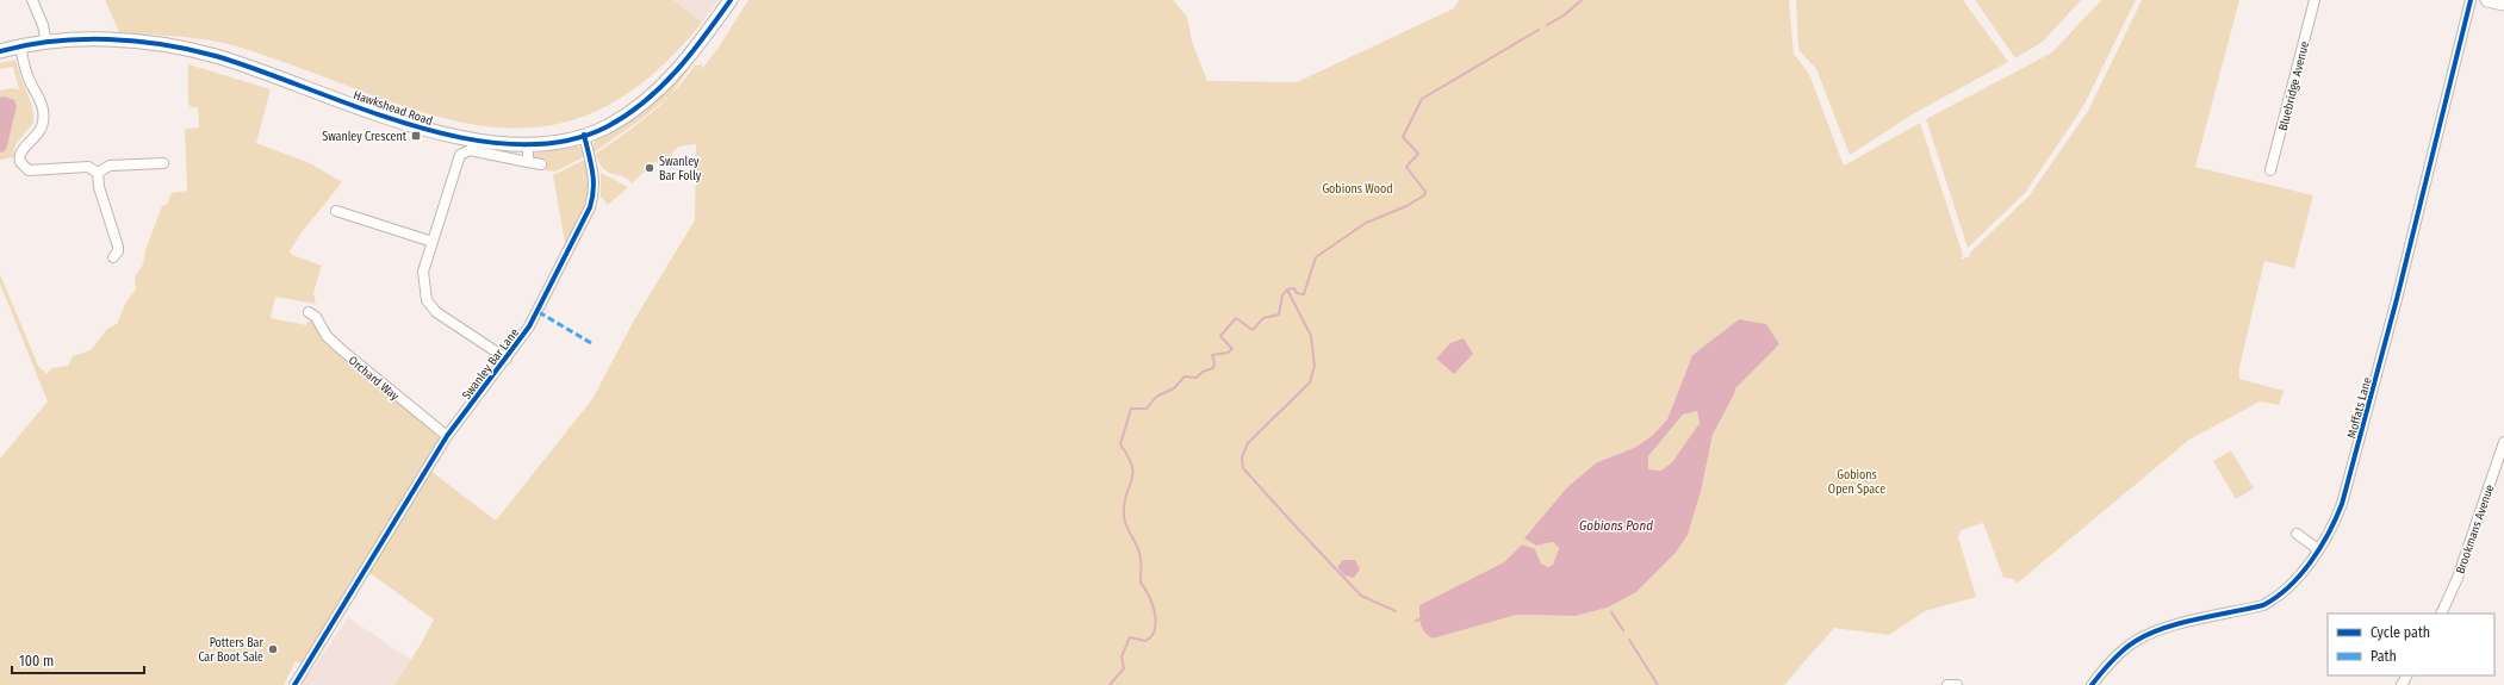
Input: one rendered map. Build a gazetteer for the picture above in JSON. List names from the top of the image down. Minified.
{"streets":{"street":["Bluebridge Avenue","Hawkshead Road","Swanley Bar Lane","Orchard Way","Moffats Lane","Brookmans Avenue"]},"crossings":[["Hawkshead Road","Swanley Bar Lane"],["Swanley Bar Lane","Orchard Way"]],"water":["Gobions Pond"],"parks":["Gobions Wood","Gobions Open Space"],"places":{"transit":["Swanley Crescent"],"other":["Swanley Bar Folly","Potters Bar Car Boot Sale"]},"legend":["Cycle path","Path"],"scale_bar":"100 m"}
